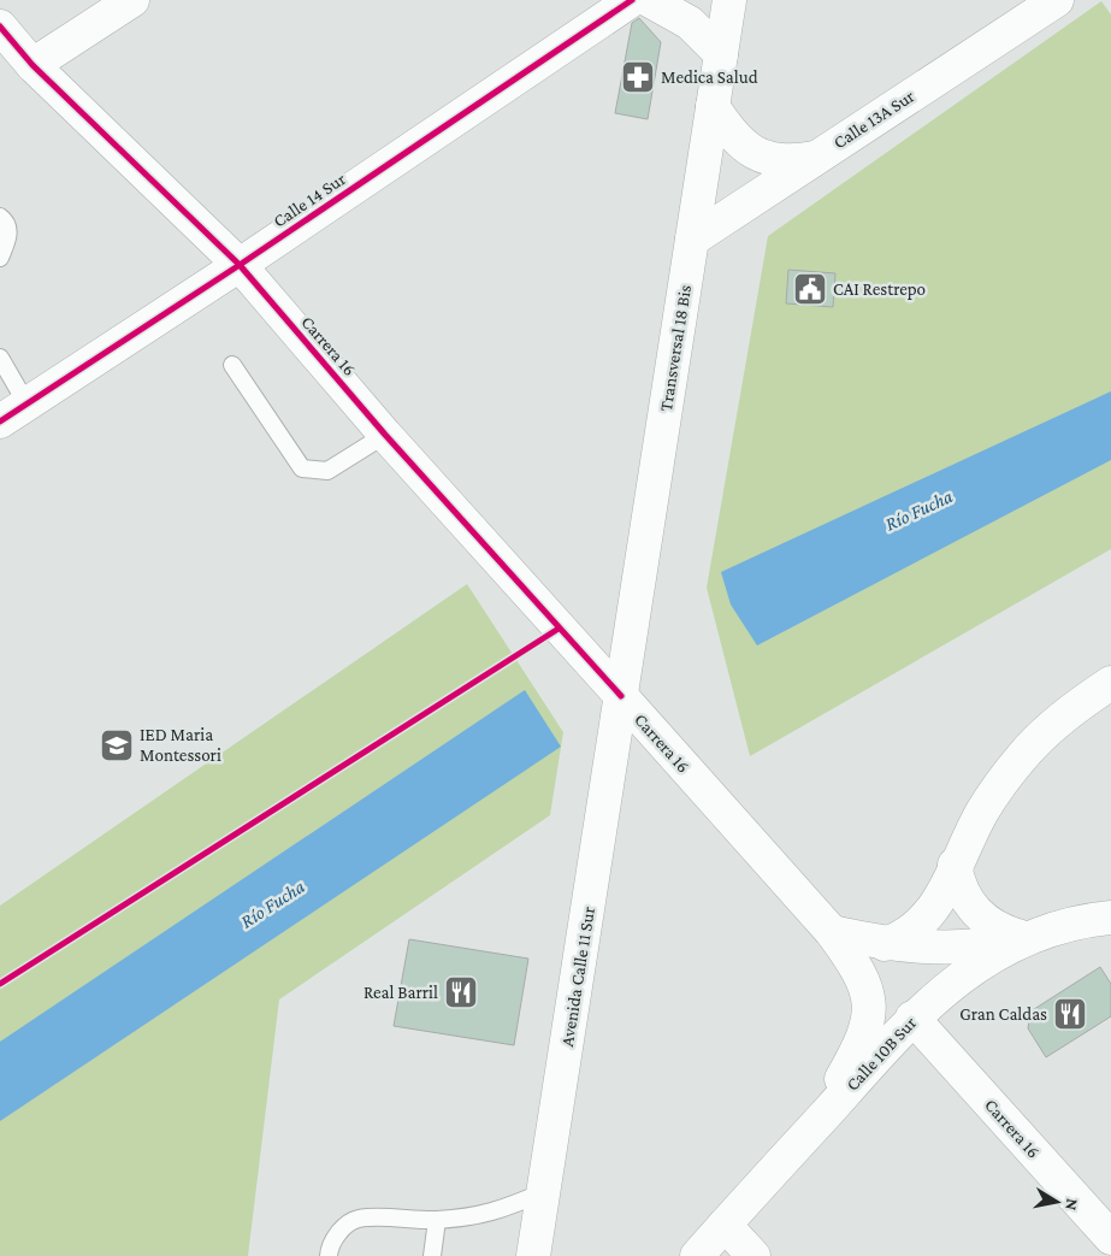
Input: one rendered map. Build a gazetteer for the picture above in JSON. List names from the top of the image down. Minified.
{"streets":{"street":["Calle 13A Sur","Calle 14 Sur","Carrera 16","Transversal 18 Bis","Avenida Calle 11 Sur","Calle 10B Sur"]},"crossings":[["Calle 13A Sur","Transversal 18 Bis"],["Calle 14 Sur","Carrera 16"],["Carrera 16","Transversal 18 Bis"],["Carrera 16","Avenida Calle 11 Sur"],["Carrera 16","Calle 10B Sur"],["Transversal 18 Bis","Avenida Calle 11 Sur"]],"water":["Río Fucha"],"places":{"pharmacy":["Medica Salud"],"public building":["CAI Restrepo"],"school or university":["IED Maria Montessori"],"restaurant":["Real Barril","Gran Caldas"]},"north":"right"}
